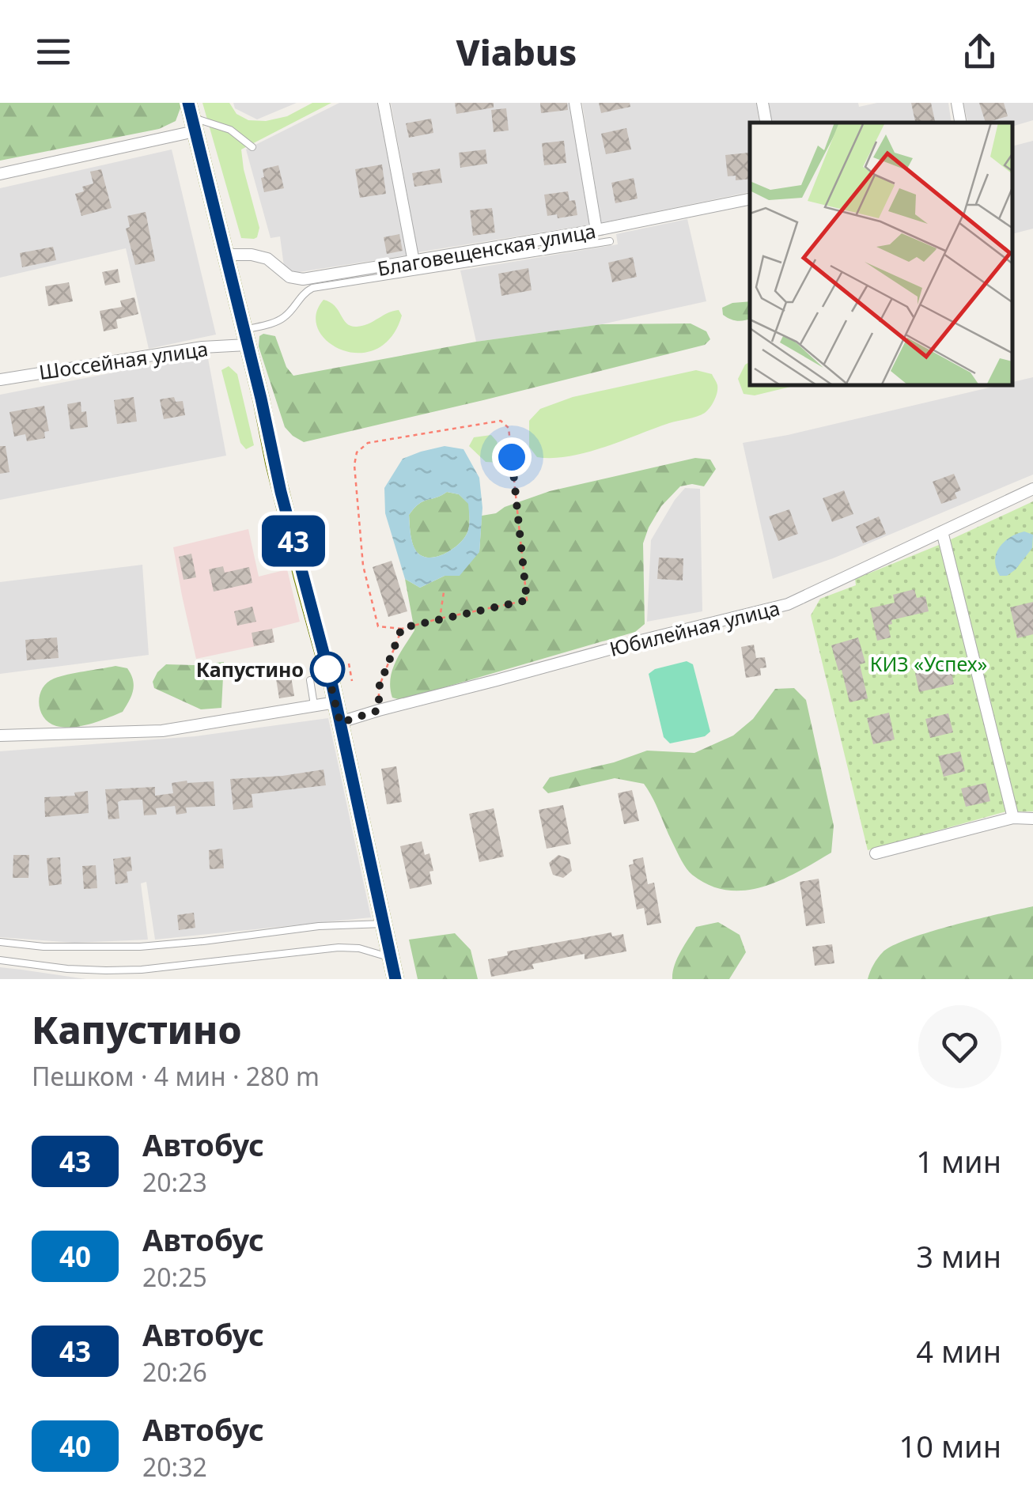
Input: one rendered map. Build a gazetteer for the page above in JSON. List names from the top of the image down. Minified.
{"streets":{"street":["Благовещенская улица","Шоссейная улица","Юбилейная улица"]},"parks":["КИЗ «Успех»"],"places":["Капустино"],"lines":["bus line 43"],"page":{"header":"Viabus","on_map":"43","heading":["Капустино","Пешком · 4 мин · 280 m"],"list":[{"mark":"43","name":"Автобус","note":"20:23","value":"1 мин"},{"mark":"40","name":"Автобус","note":"20:25","value":"3 мин"},{"mark":"43","name":"Автобус","note":"20:26","value":"4 мин"},{"mark":"40","name":"Автобус","note":"20:32","value":"10 мин"}]}}
